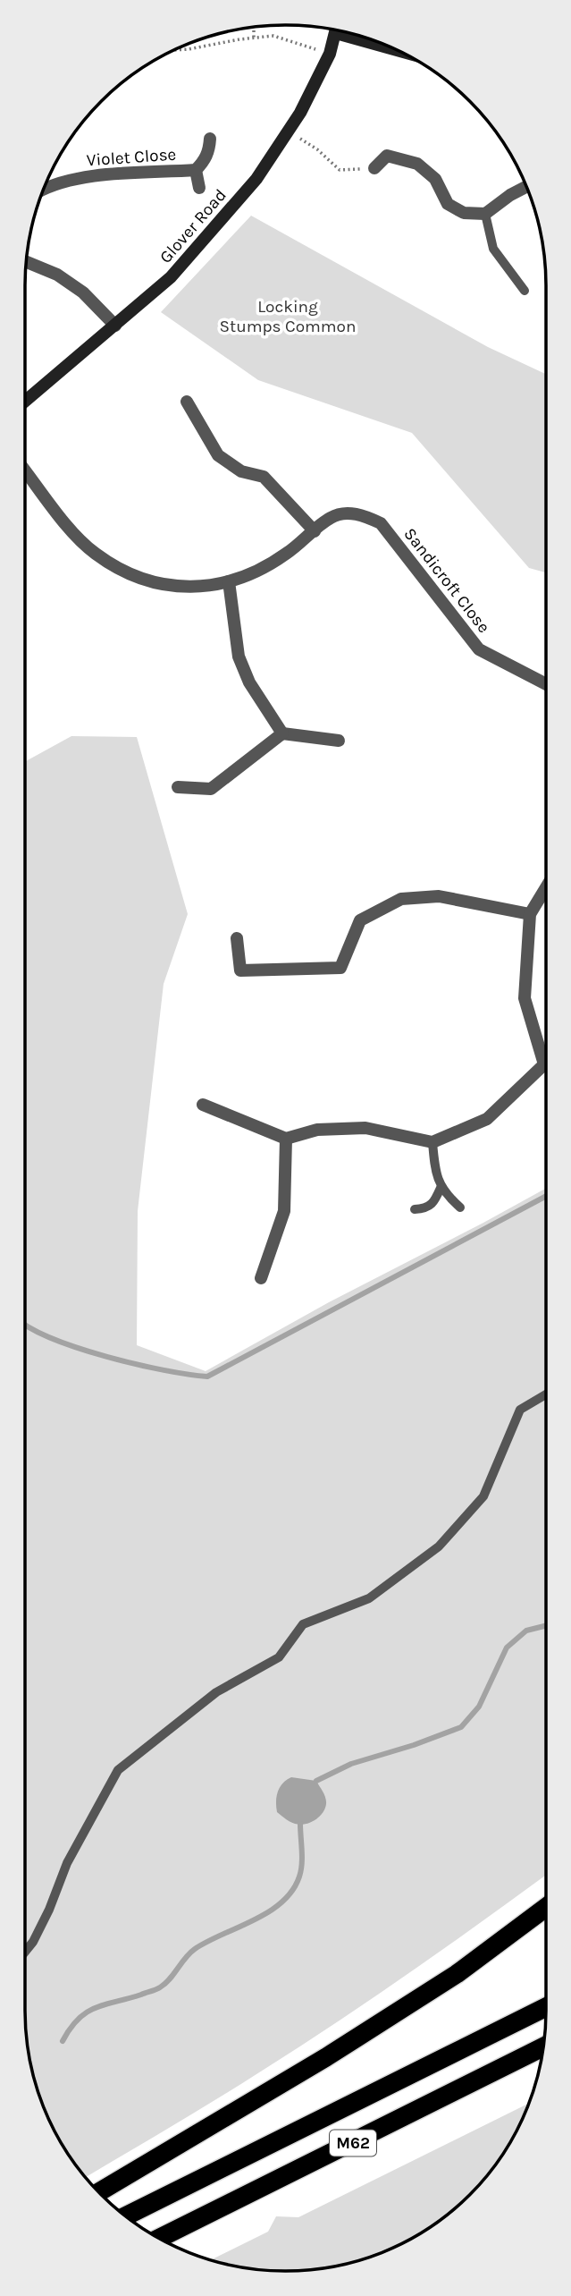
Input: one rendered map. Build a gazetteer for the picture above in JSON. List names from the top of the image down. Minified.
{"streets":{"highway":["M62"],"street":["Violet Close","Glover Road","Sandicroft Close"]},"parks":["Locking Stumps Common"]}
